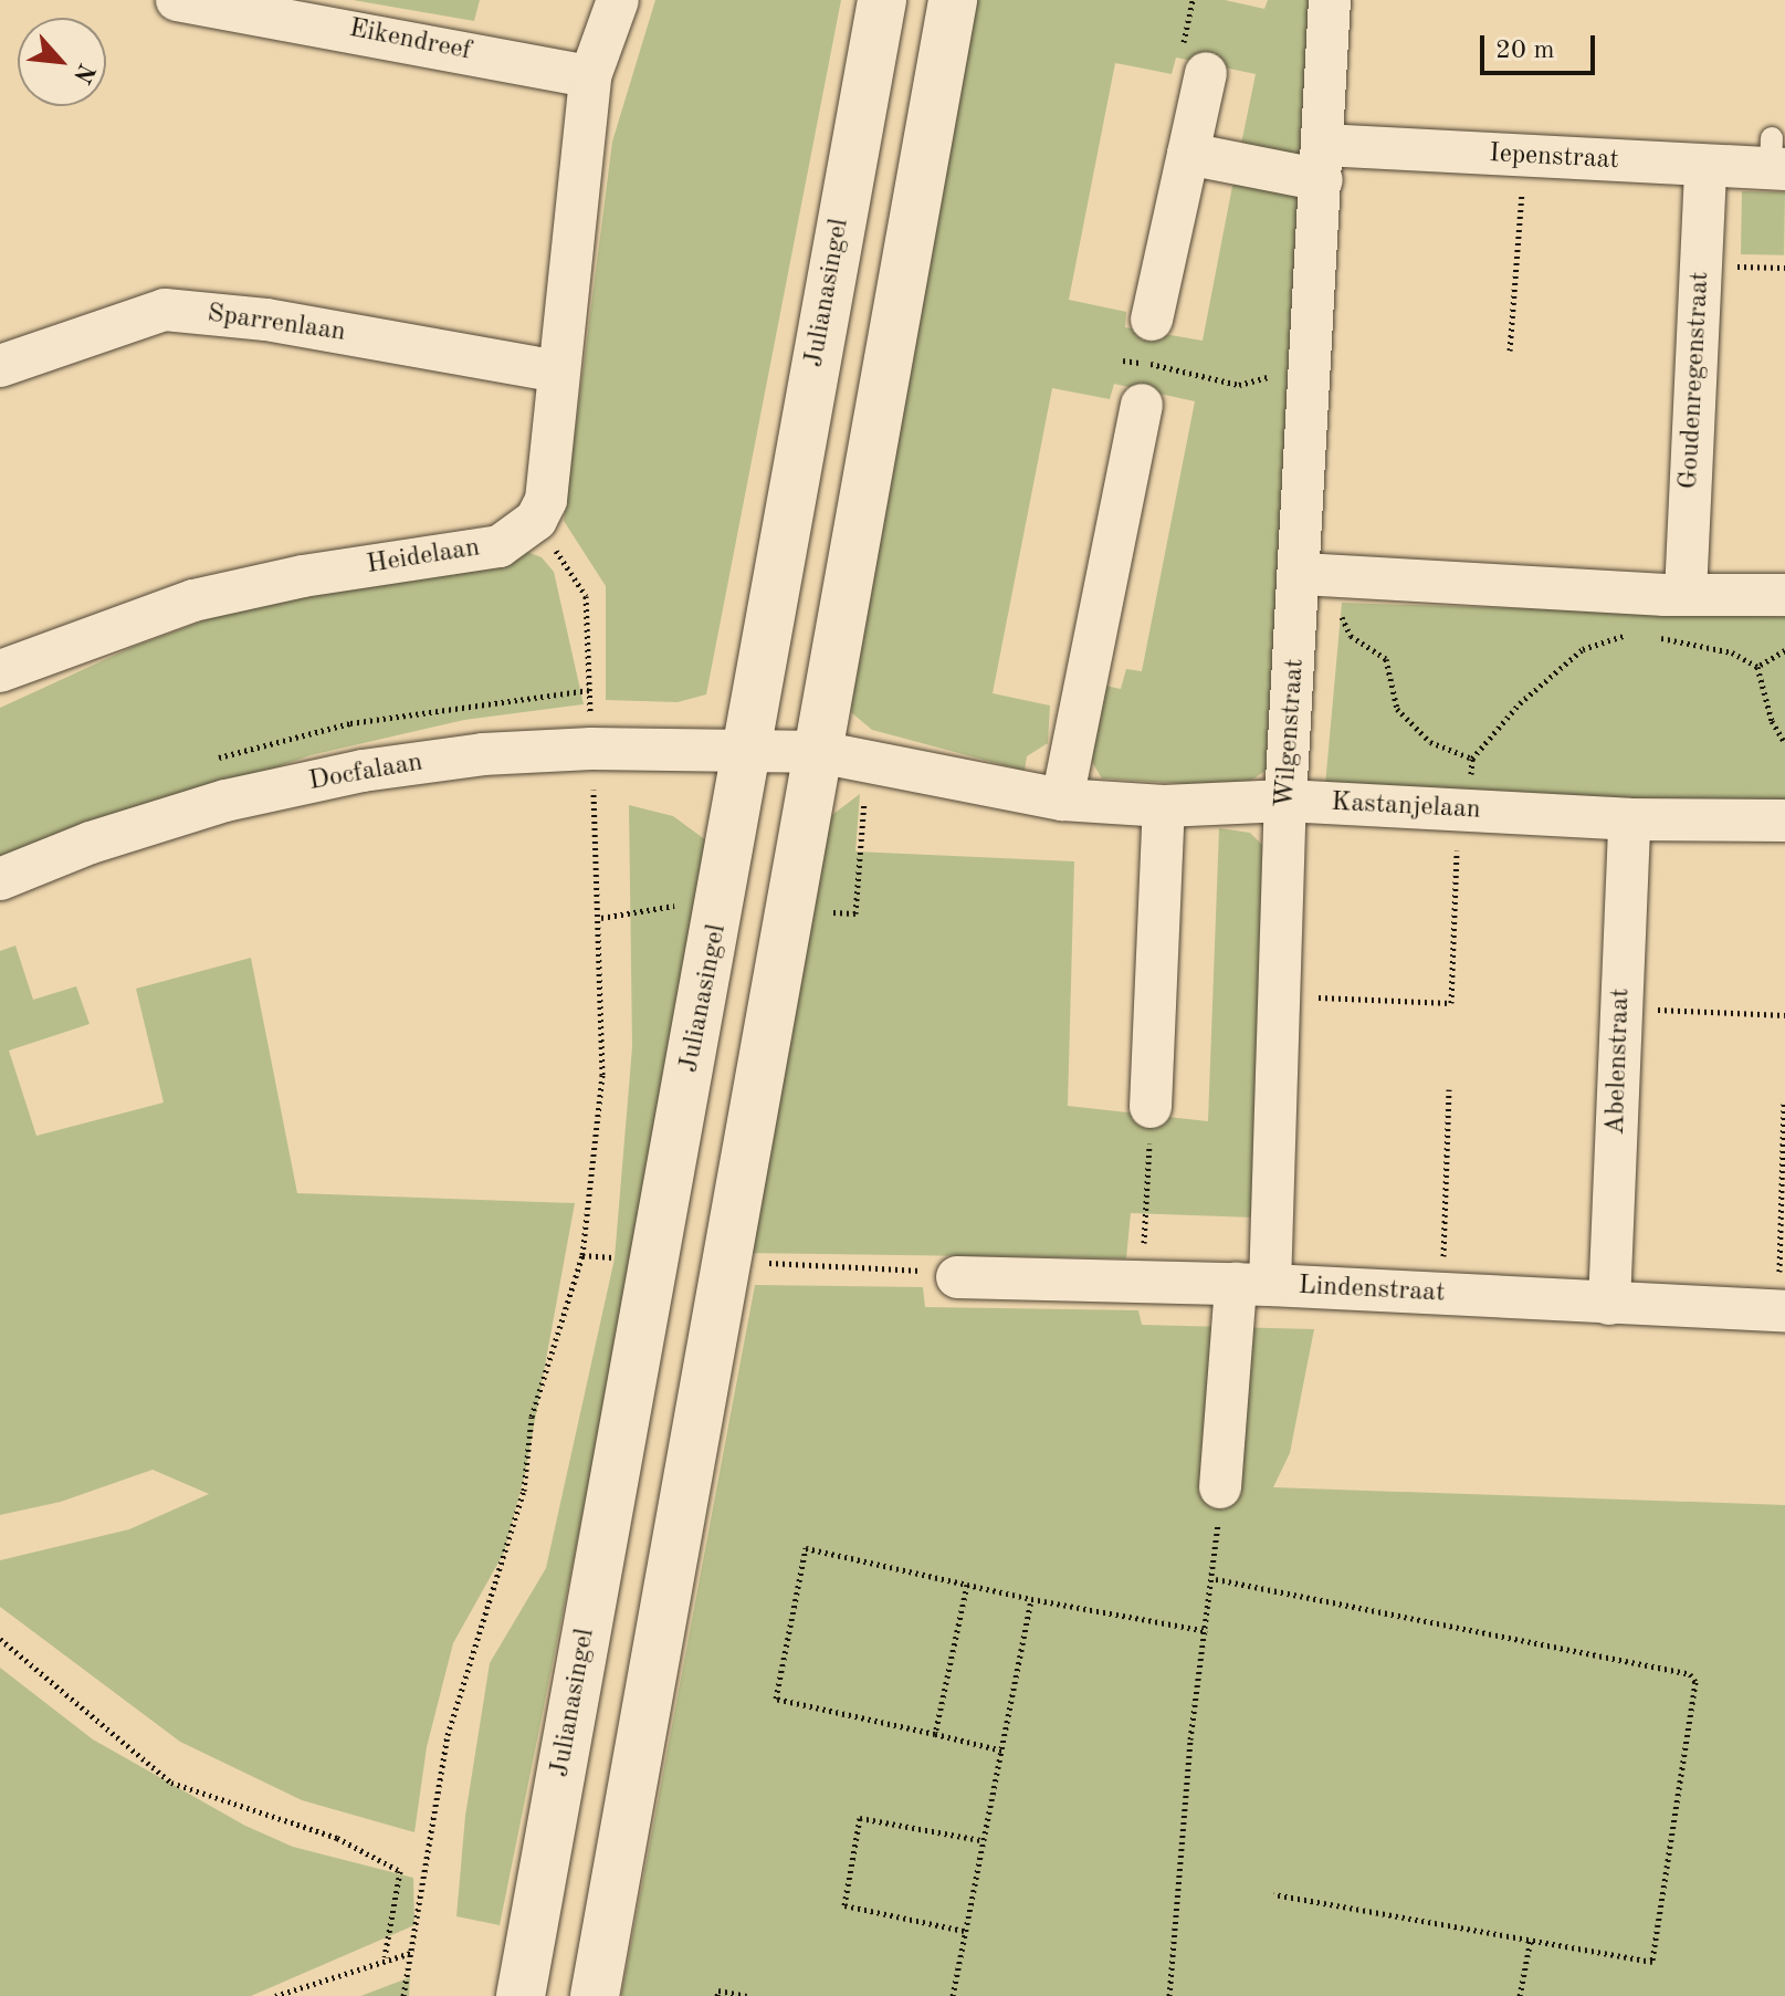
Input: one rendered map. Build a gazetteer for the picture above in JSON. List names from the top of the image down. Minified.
{"streets":{"main road":["Julianasingel"],"street":["Eikendreef","Iepenstraat","Sparrenlaan","Goudenregenstraat","Heidelaan","Wilgenstraat","Docfalaan","Kastanjelaan","Abelenstraat","Lindenstraat"]},"crossings":[["Iepenstraat","Goudenregenstraat"],["Iepenstraat","Wilgenstraat"],["Julianasingel","Docfalaan"],["Wilgenstraat","Kastanjelaan"],["Wilgenstraat","Lindenstraat"],["Docfalaan","Kastanjelaan"],["Kastanjelaan","Abelenstraat"],["Abelenstraat","Lindenstraat"]],"scale_bar":"20 m","north":"bottom right"}
